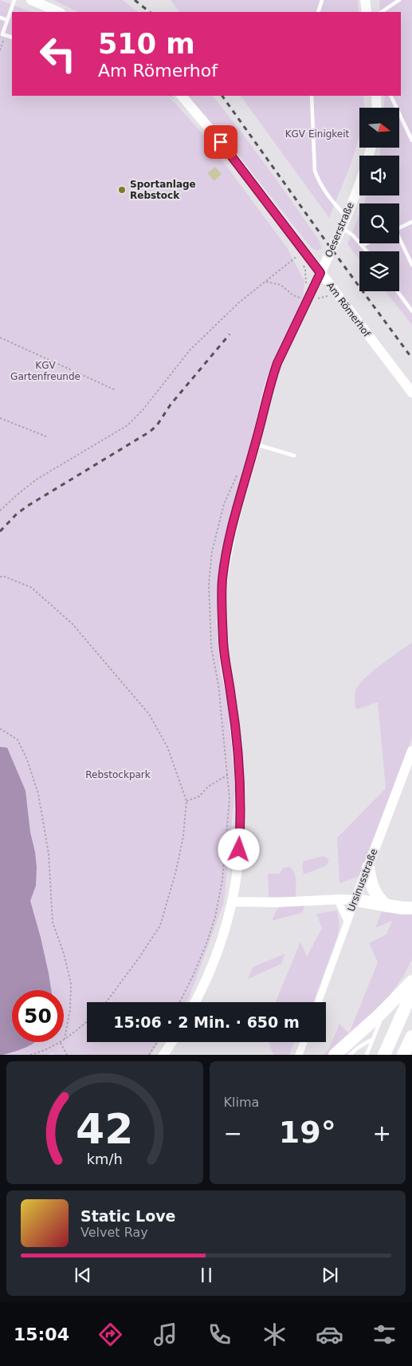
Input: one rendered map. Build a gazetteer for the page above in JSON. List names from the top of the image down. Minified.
{"streets":{"main road":["Oeserstraße","Am Römerhof","Ursinusstraße"]},"crossings":[["Oeserstraße","Am Römerhof"]],"parks":["KGV Einigkeit","KGV Gartenfreunde","Rebstockpark"],"places":["Sportanlage Rebstock"],"north":"right","page":{"turn":["510 m","Am Römerhof"],"limit":"50","trip":"15:06 · 2 Min. · 650 m","tile":"Klima","heat":["−","19°","+"],"song":["Static Love","Velvet Ray"],"tabs":"15:04","gauge":["42","km/h"]}}
